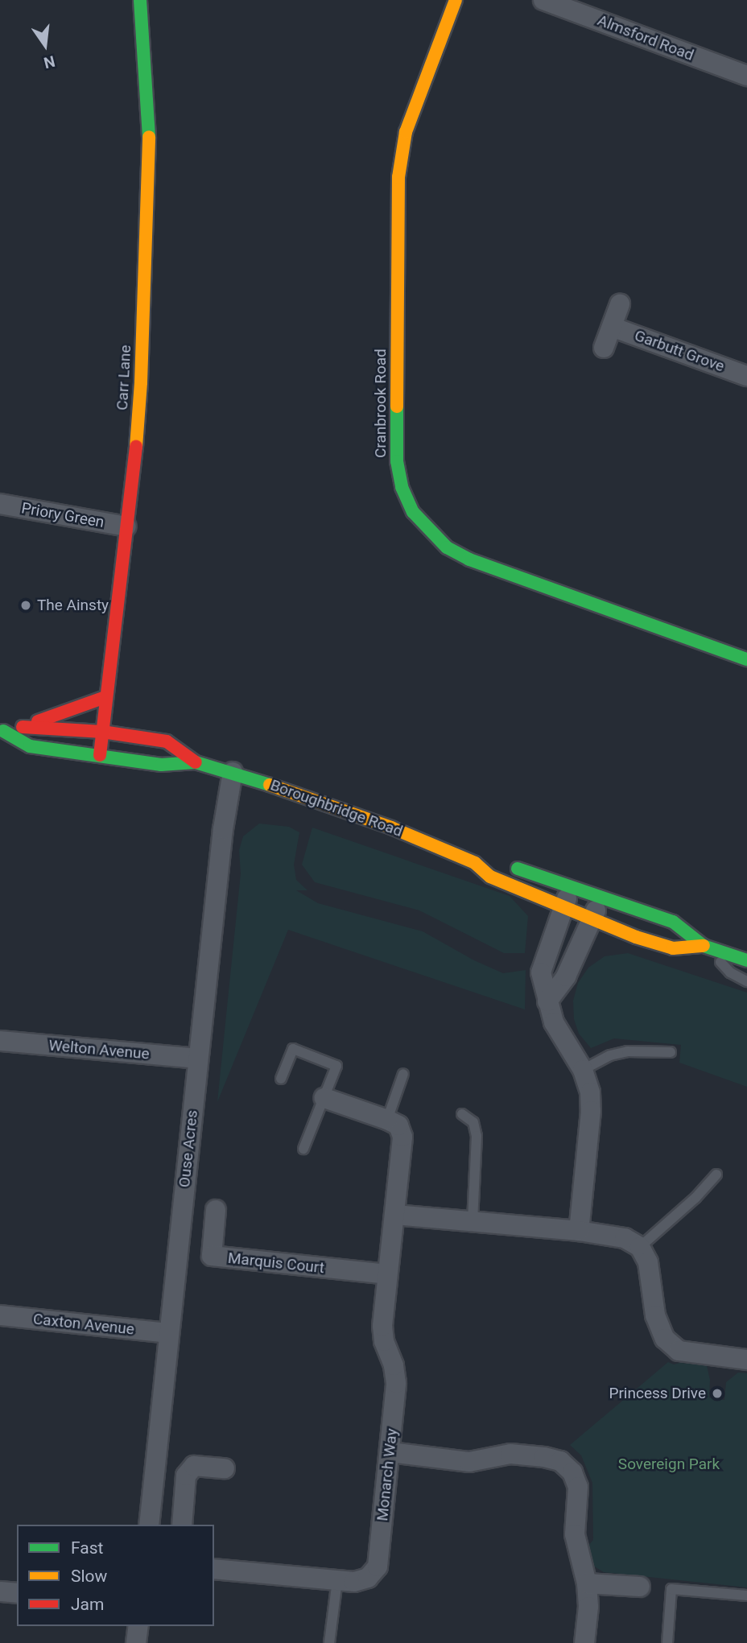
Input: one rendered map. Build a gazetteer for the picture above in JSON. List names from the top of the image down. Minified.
{"streets":{"street":["Almsford Road","Garbutt Grove","Carr Lane","Cranbrook Road","Priory Green","Boroughbridge Road","Welton Avenue","Ouse Acres","Marquis Court","Caxton Avenue","Monarch Way"]},"crossings":[["Carr Lane","Priory Green"],["Carr Lane","Boroughbridge Road"],["Boroughbridge Road","Ouse Acres"],["Welton Avenue","Ouse Acres"],["Ouse Acres","Caxton Avenue"],["Marquis Court","Monarch Way"]],"parks":["Sovereign Park"],"places":["The Ainsty","Princess Drive"],"legend":["Fast","Slow","Jam"],"north":"bottom"}
